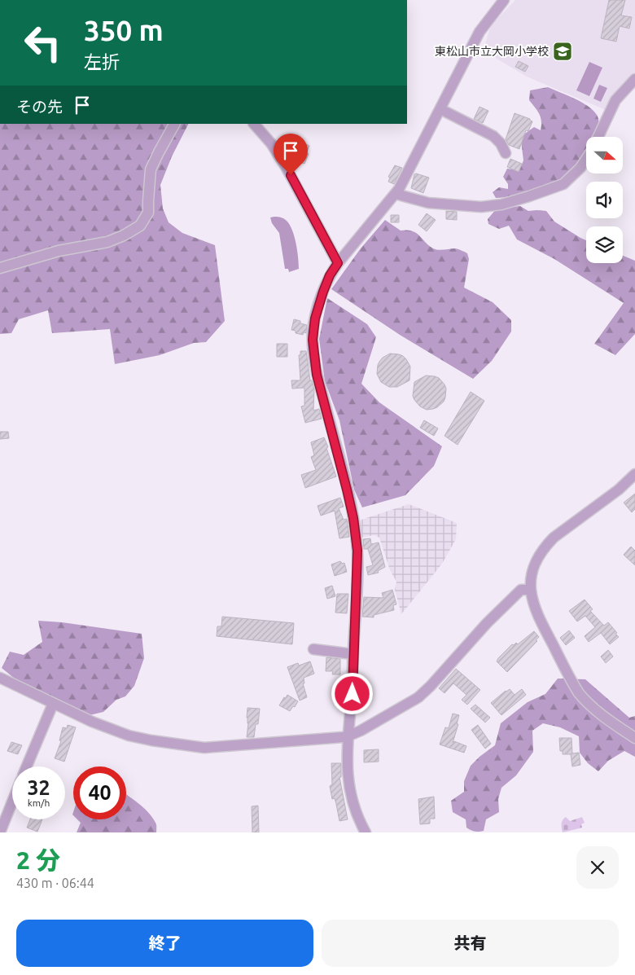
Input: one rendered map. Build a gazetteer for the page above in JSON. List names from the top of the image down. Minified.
{"places":{"school or university":["東松山市立大岡小学校"]},"north":"right","page":{"turn":["350 m","左折"],"then":"その先","speed":"32 km/h","limit":"40","heading":["2 分","430 m · 06:44"],"buttons":["終了","共有"]}}
